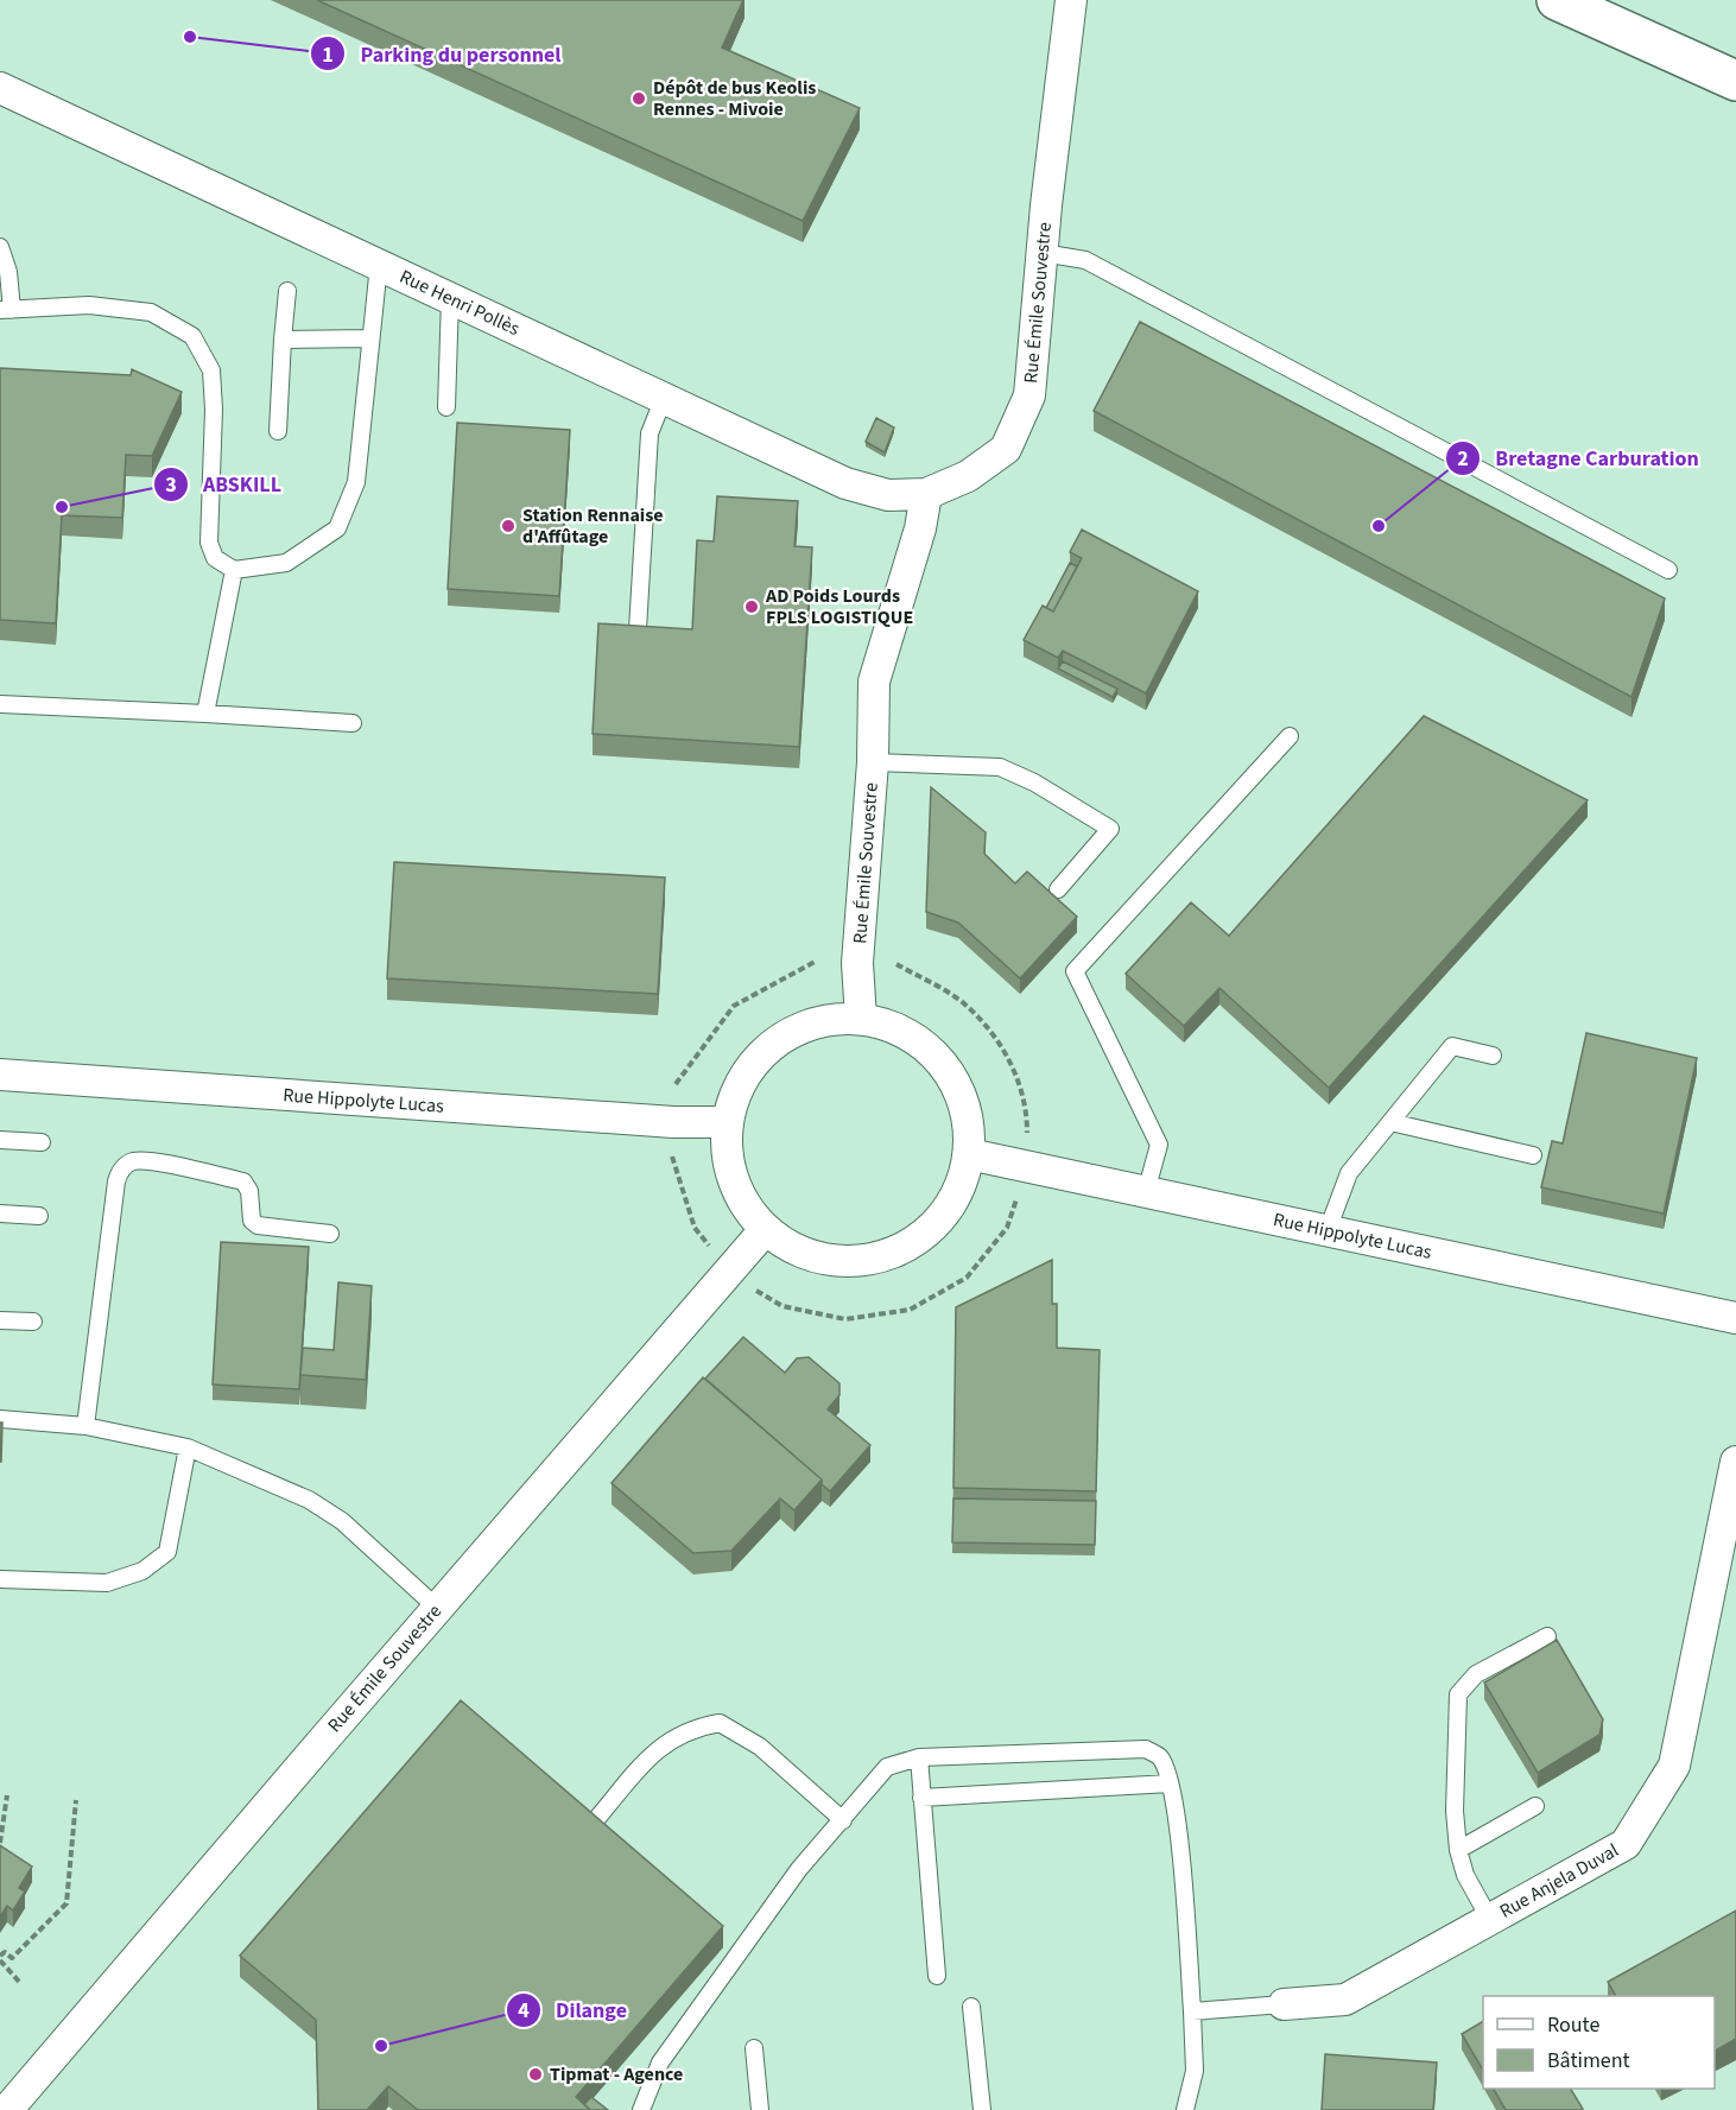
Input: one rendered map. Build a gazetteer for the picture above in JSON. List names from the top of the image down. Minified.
{"streets":{"street":["Rue Henri Pollès","Rue Émile Souvestre","Rue Hippolyte Lucas","Rue Anjela Duval"]},"crossings":[["Rue Henri Pollès","Rue Émile Souvestre"],["Rue Émile Souvestre","Rue Hippolyte Lucas"]],"places":["Parking du personnel","Dépôt de bus Keolis Rennes - Mivoie","ABSKILL","Station Rennaise d'Affûtage","Bretagne Carburation","AD Poids Lourds FPLS LOGISTIQUE","Dilange","Tipmat - Agence"],"legend":["Route","Bâtiment"]}
